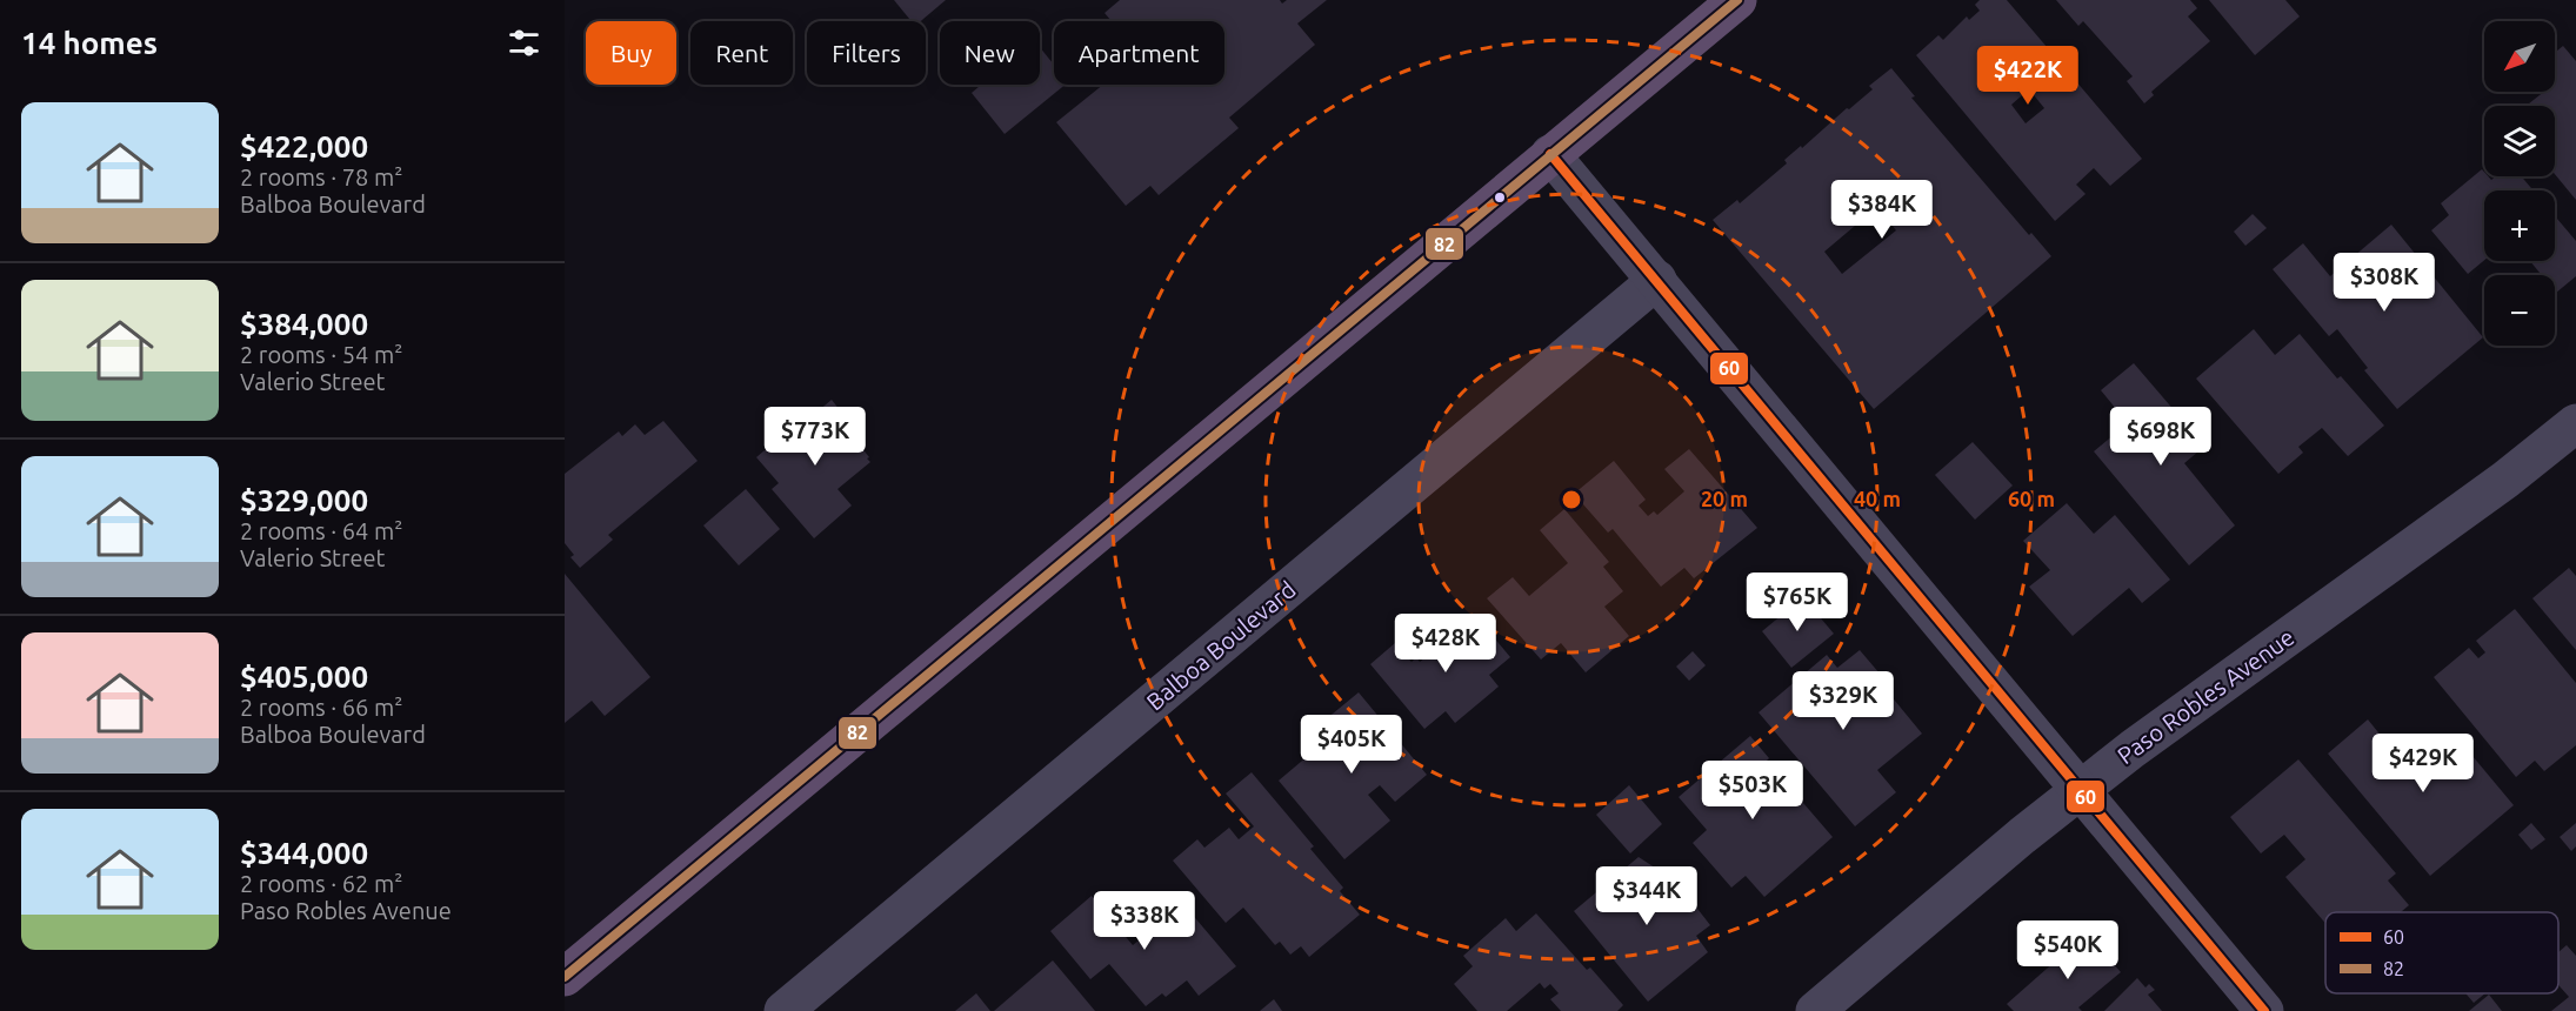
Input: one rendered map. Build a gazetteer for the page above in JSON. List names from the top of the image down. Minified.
{"streets":{"street":["Balboa Boulevard","Paso Robles Avenue"]},"lines":["transit line 82","transit line 60"],"legend":["60","82"],"north":"bottom left","page":{"heading":"14 homes","map_buttons":["+","−"],"chip":["Buy","Rent","Filters","New","Apartment"],"price":["$422K","$384K","$308K","$773K","$698K","$765K","$428K","$329K","$405K","$429K","$503K","$344K","$338K","$540K"],"list":[{"name":"$422,000","note":"2 rooms · 78 m² · Balboa Boulevard"},{"name":"$384,000","note":"2 rooms · 54 m² · Valerio Street"},{"name":"$329,000","note":"2 rooms · 64 m² · Valerio Street"},{"name":"$405,000","note":"2 rooms · 66 m² · Balboa Boulevard"},{"name":"$344,000","note":"2 rooms · 62 m² · Paso Robles Avenue"}]},"rings":["20 m","40 m","60 m"]}
